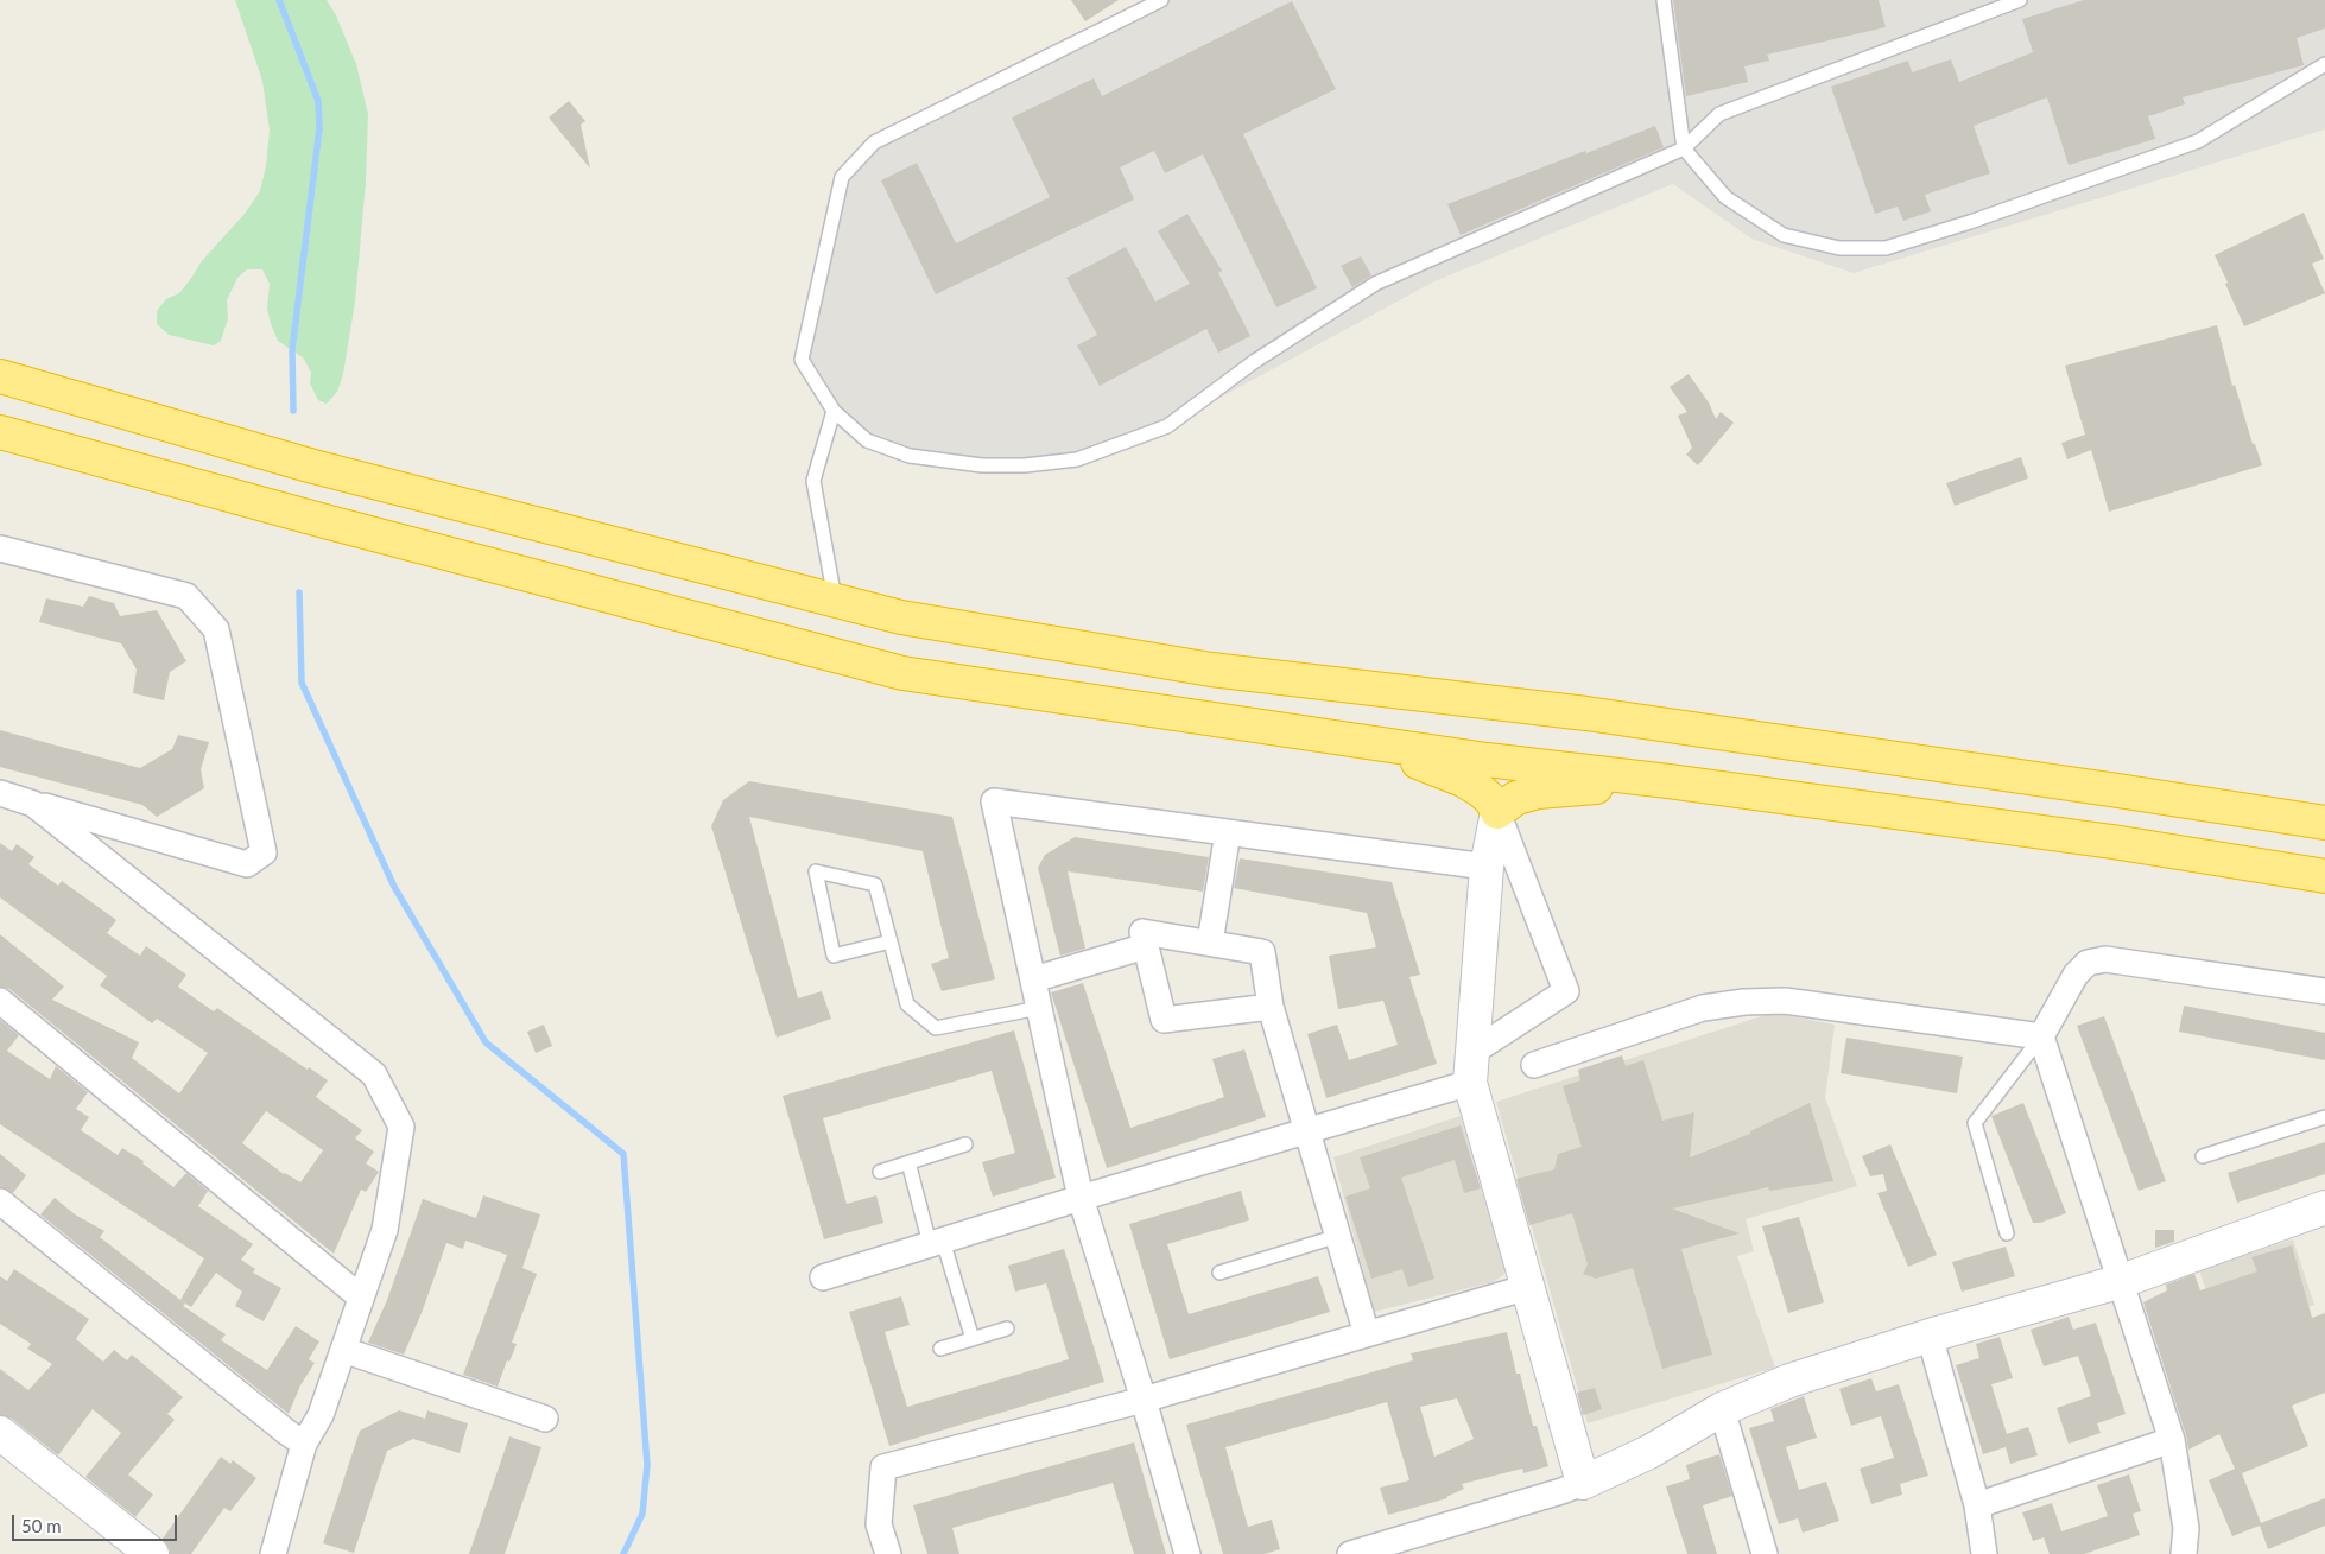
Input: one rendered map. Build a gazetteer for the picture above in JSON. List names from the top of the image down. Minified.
{"scale_bar":"50 m"}
